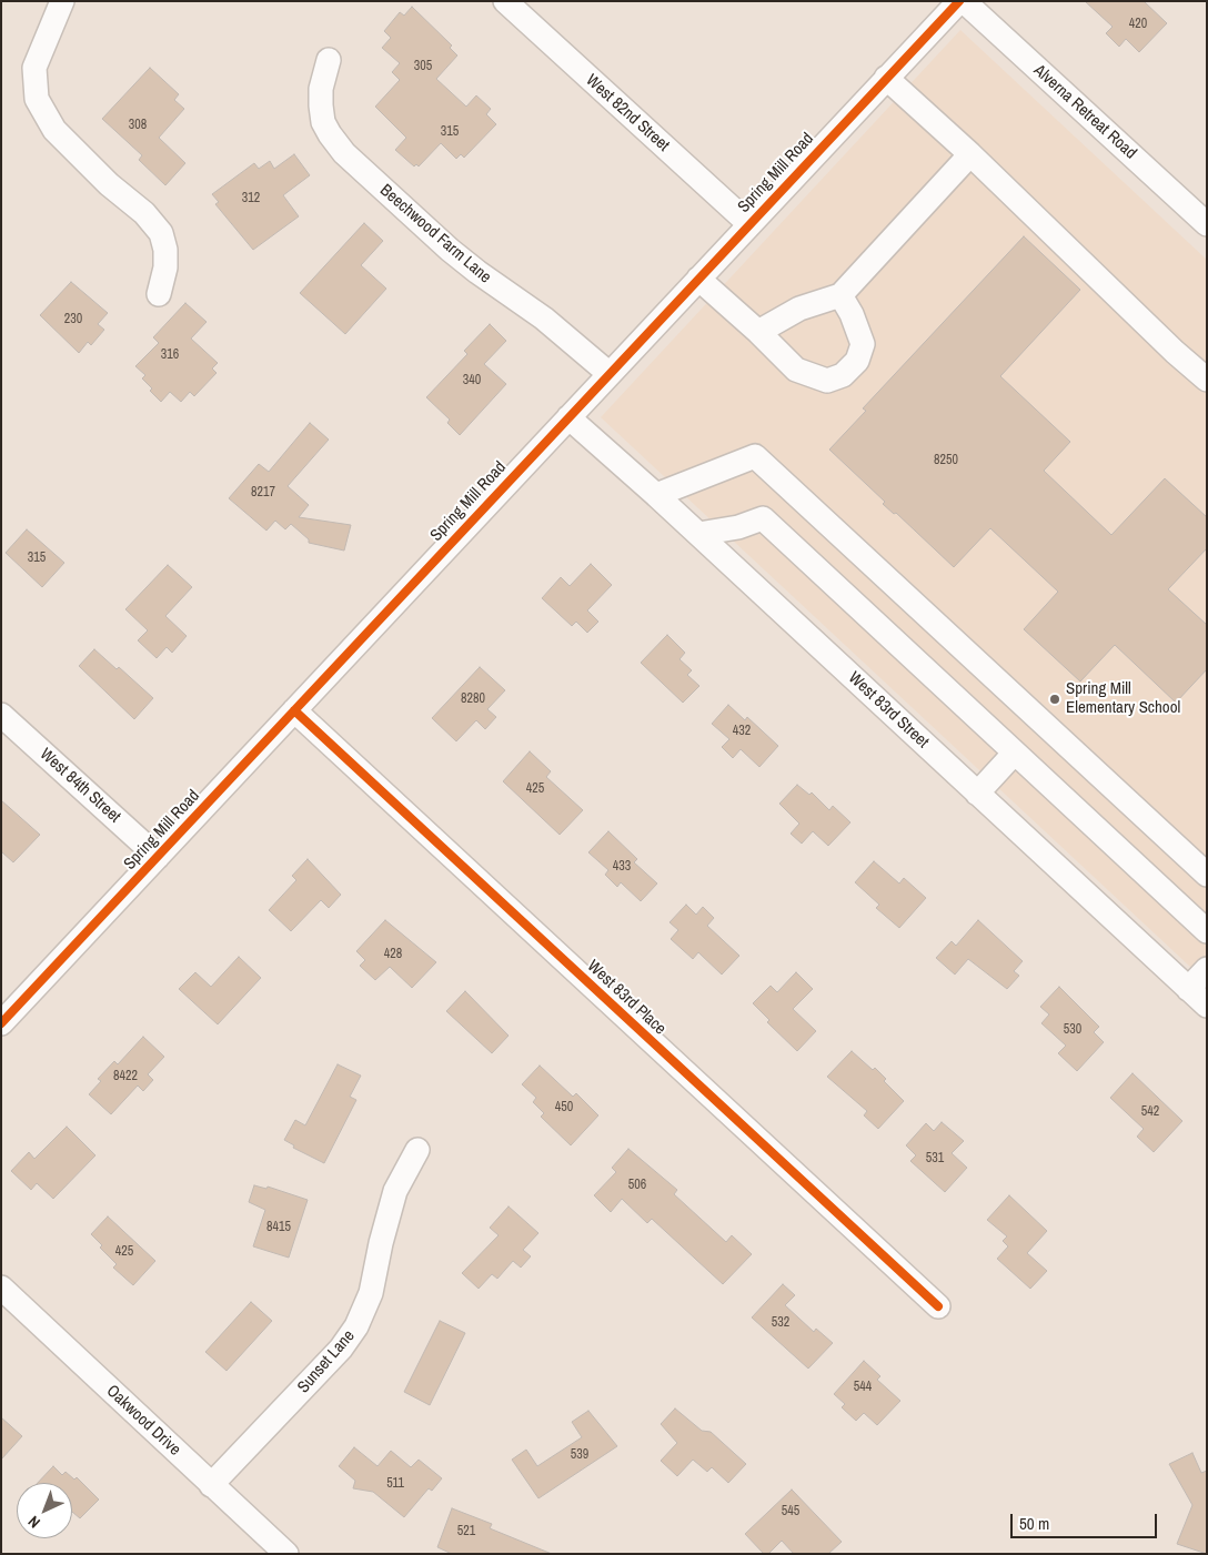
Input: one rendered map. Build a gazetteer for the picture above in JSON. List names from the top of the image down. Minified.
{"streets":{"street":["Alverna Retreat Road","West 82nd Street","Spring Mill Road","Beechwood Farm Lane","West 83rd Street","West 84th Street","West 83rd Place","Sunset Lane","Oakwood Drive"]},"crossings":[["West 82nd Street","Spring Mill Road"],["Spring Mill Road","Beechwood Farm Lane"],["Spring Mill Road","West 83rd Street"],["Spring Mill Road","West 84th Street"],["Spring Mill Road","West 83rd Place"],["Sunset Lane","Oakwood Drive"]],"places":["Spring Mill Elementary School"],"house_numbers":["420","305","308","315","312","230","316","340","8250","8217","315","8280","432","425","433","428","530","8422","450","542","531","506","8415","425","532","544","539","511","545","521"],"scale_bar":"50 m","north":"bottom left"}
